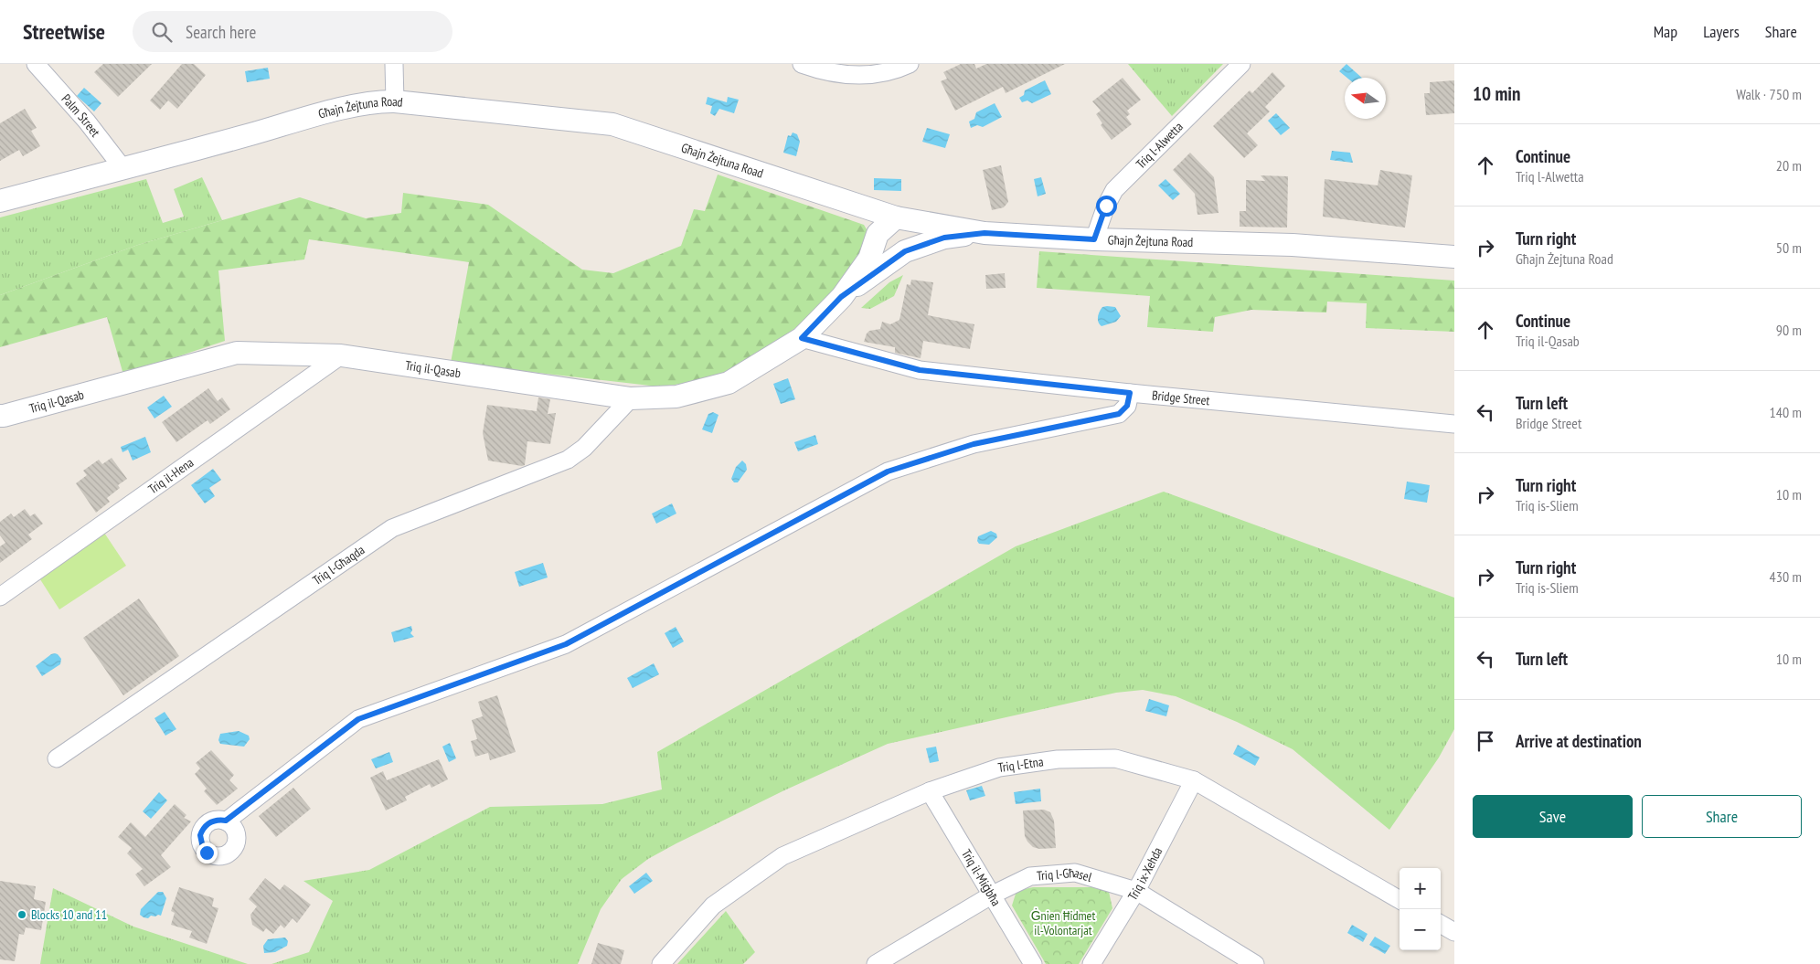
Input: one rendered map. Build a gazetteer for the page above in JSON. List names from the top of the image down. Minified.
{"streets":{"street":["Għajn Żejtuna Road","Palm Street","Triq l-Alwetta","Triq il-Qasab","Bridge Street","Triq il-Hena","Triq l-Għaqda","Triq l-Etna","Triq ix-Xehda","Triq il-Miġbħa","Triq l-Għasel"]},"crossings":[["Għajn Żejtuna Road","Palm Street"],["Għajn Żejtuna Road","Triq l-Alwetta"],["Għajn Żejtuna Road","Triq il-Qasab"],["Triq il-Qasab","Bridge Street"],["Triq il-Qasab","Triq il-Hena"],["Triq il-Qasab","Triq l-Għaqda"],["Triq l-Etna","Triq ix-Xehda"],["Triq l-Etna","Triq il-Miġbħa"],["Triq ix-Xehda","Triq l-Għasel"],["Triq il-Miġbħa","Triq l-Għasel"]],"parks":["Ġnien Ħidmet il-Volontarjat"],"places":["Blocks 10 and 11"],"north":"left","page":{"header":"Streetwise","search":"Search here","nav":["Map","Layers","Share"],"heading":["10 min","Walk · 750 m"],"list":[["Continue","Triq l-Alwetta","20 m"],["Turn right","Għajn Żejtuna Road","50 m"],["Continue","Triq il-Qasab","90 m"],["Turn left","Bridge Street","140 m"],["Turn right","Triq is-Sliem","10 m"],["Turn right","Triq is-Sliem","430 m"],["Turn left","10 m"],"Arrive at destination"],"buttons":["Save","Share"],"map_buttons":["+","−"]}}
